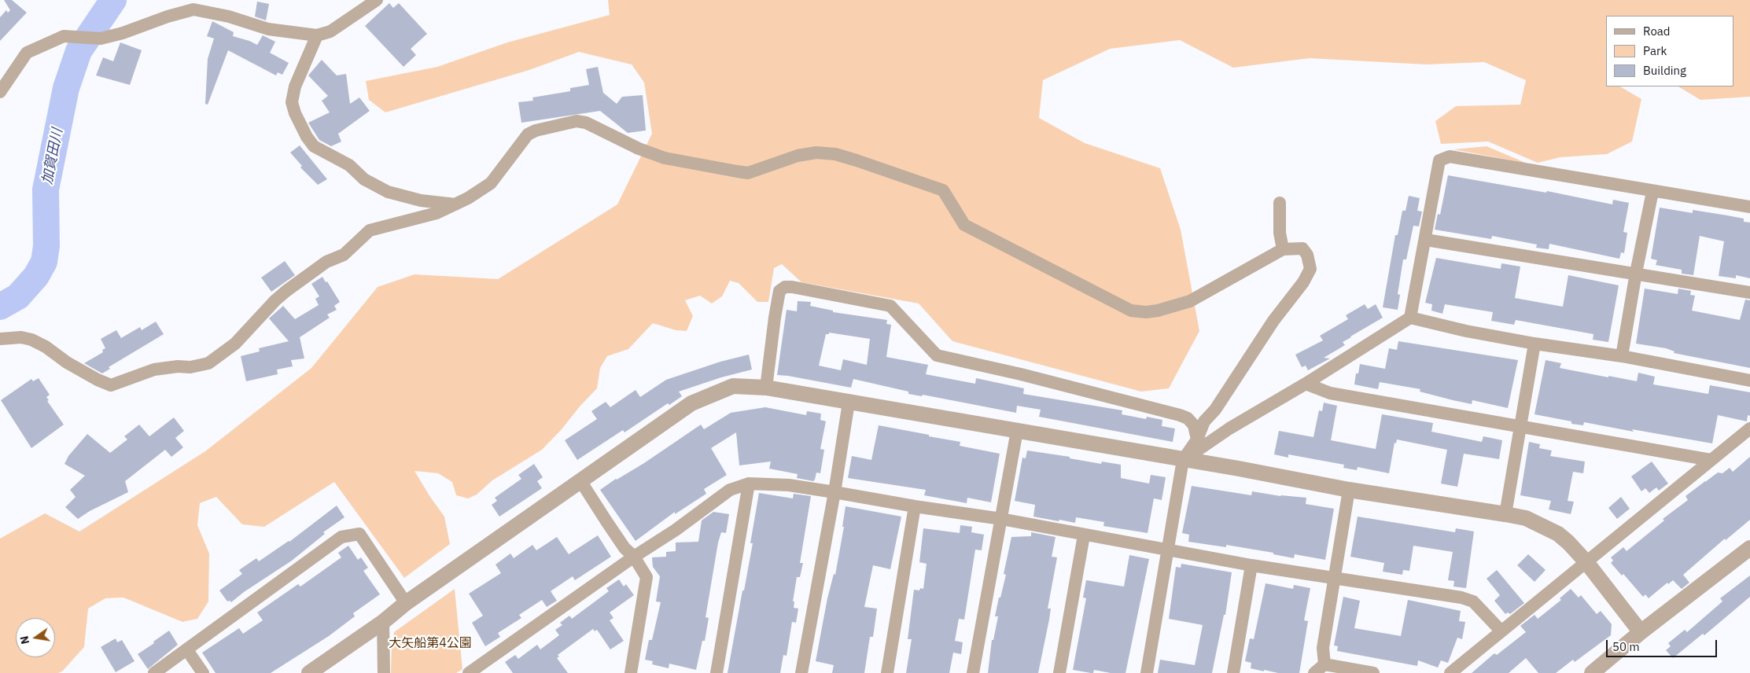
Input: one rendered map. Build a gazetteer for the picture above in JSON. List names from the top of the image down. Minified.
{"water":["加賀田川"],"parks":["大矢船第4公園"],"legend":["Road","Park","Building"],"scale_bar":"50 m","north":"left"}
